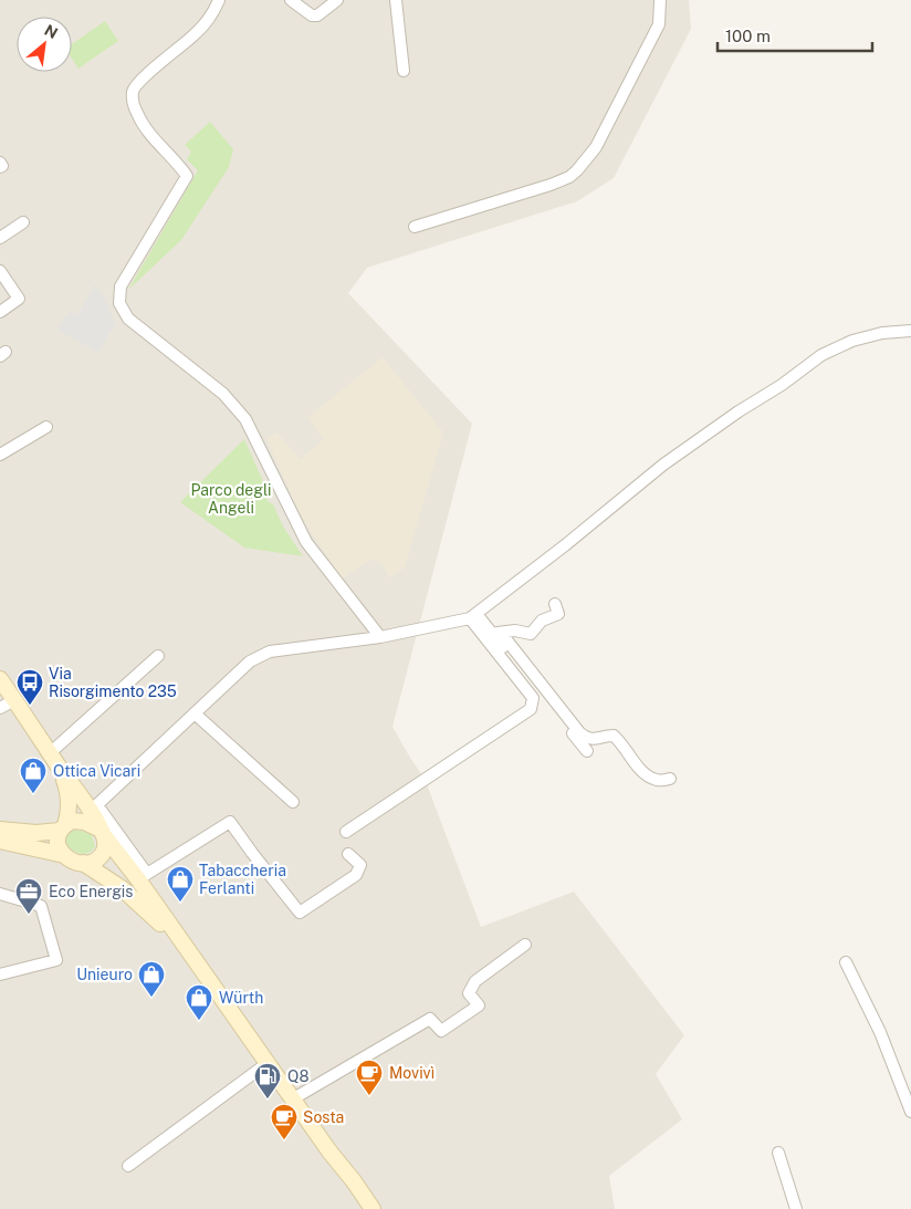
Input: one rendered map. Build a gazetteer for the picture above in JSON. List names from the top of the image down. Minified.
{"parks":["Parco degli Angeli"],"places":{"bus stop":["Via Risorgimento 235"],"shop":["Ottica Vicari","Tabaccheria Ferlanti","Unieuro","Würth"],"office":["Eco Energis"],"cafe":["Movivì","Sosta"],"fuel station":["Q8"]},"scale_bar":"100 m","north":"top right"}
